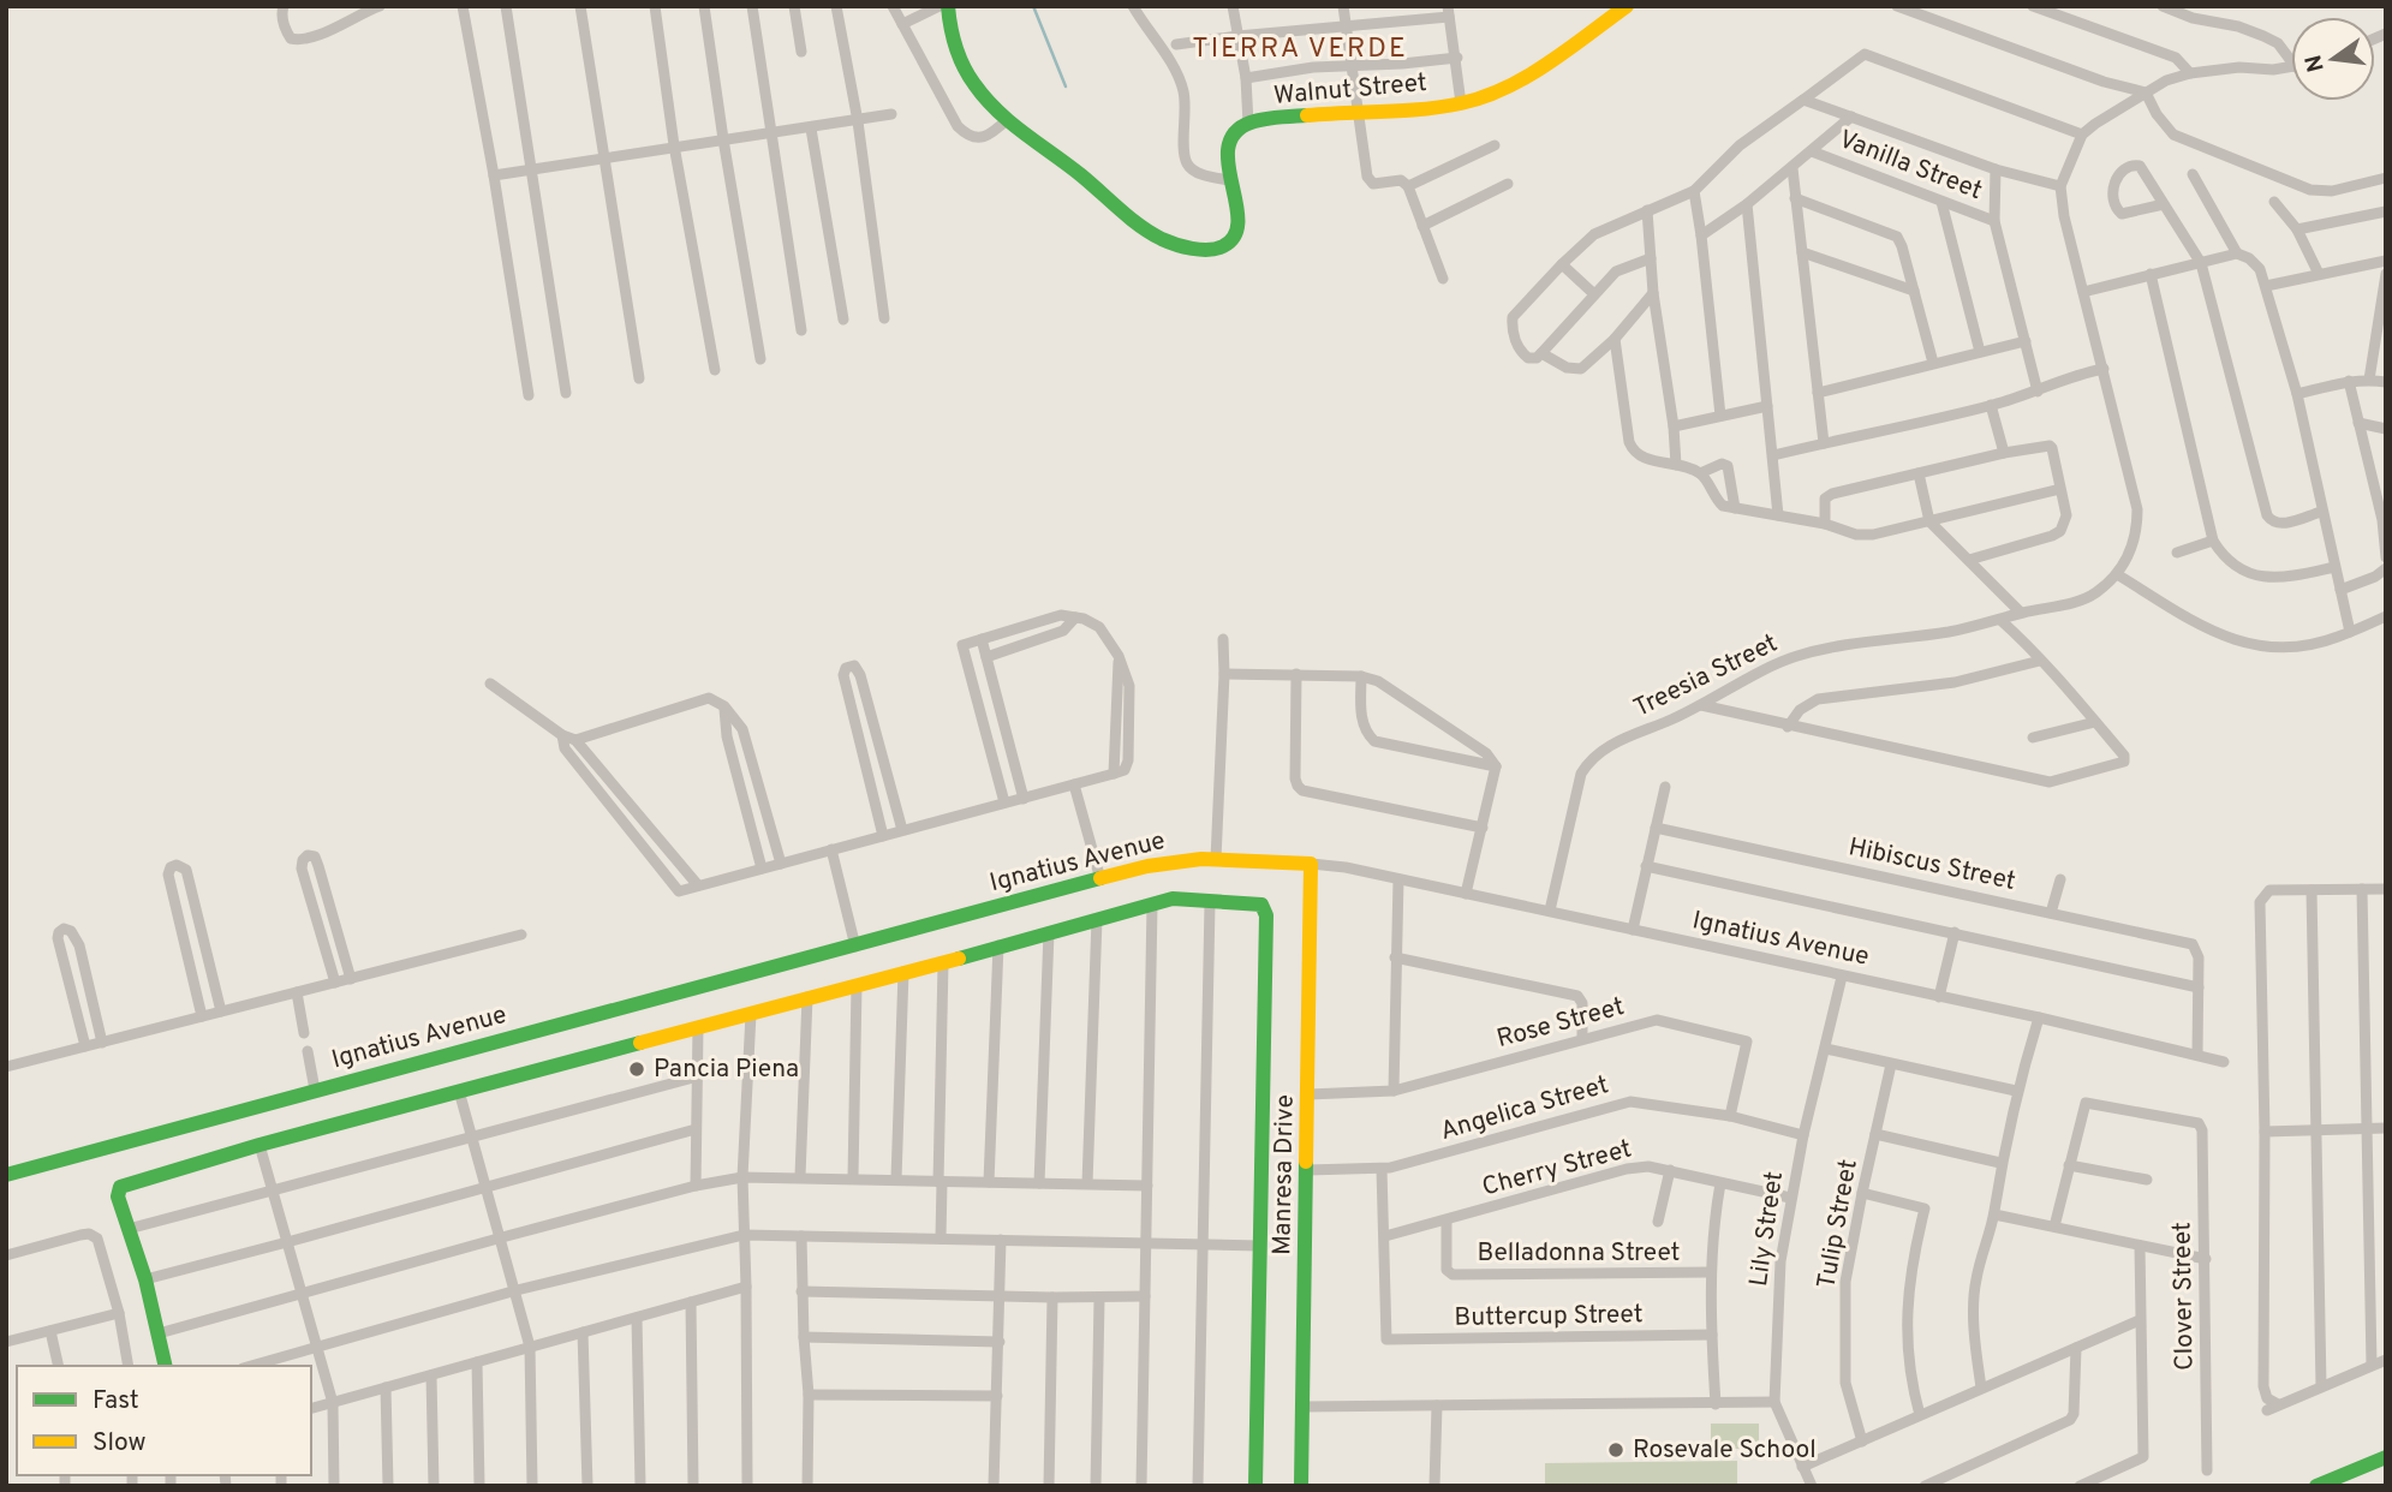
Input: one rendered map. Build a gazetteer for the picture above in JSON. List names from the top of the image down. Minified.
{"streets":{"street":["Walnut Street","Vanilla Street","Treesia Street","Ignatius Avenue","Hibiscus Street","Rose Street","Angelica Street","Cherry Street","Manresa Drive","Tulip Street","Lily Street","Belladonna Street","Clover Street","Buttercup Street"]},"crossings":[["Treesia Street","Ignatius Avenue"],["Ignatius Avenue","Manresa Drive"],["Ignatius Avenue","Lily Street"],["Rose Street","Angelica Street"],["Rose Street","Manresa Drive"],["Angelica Street","Manresa Drive"],["Angelica Street","Lily Street"],["Cherry Street","Lily Street"],["Cherry Street","Belladonna Street"],["Cherry Street","Buttercup Street"]],"districts":["TIERRA VERDE"],"places":["Pancia Piena","Rosevale School"],"legend":["Fast","Slow"],"north":"left"}
